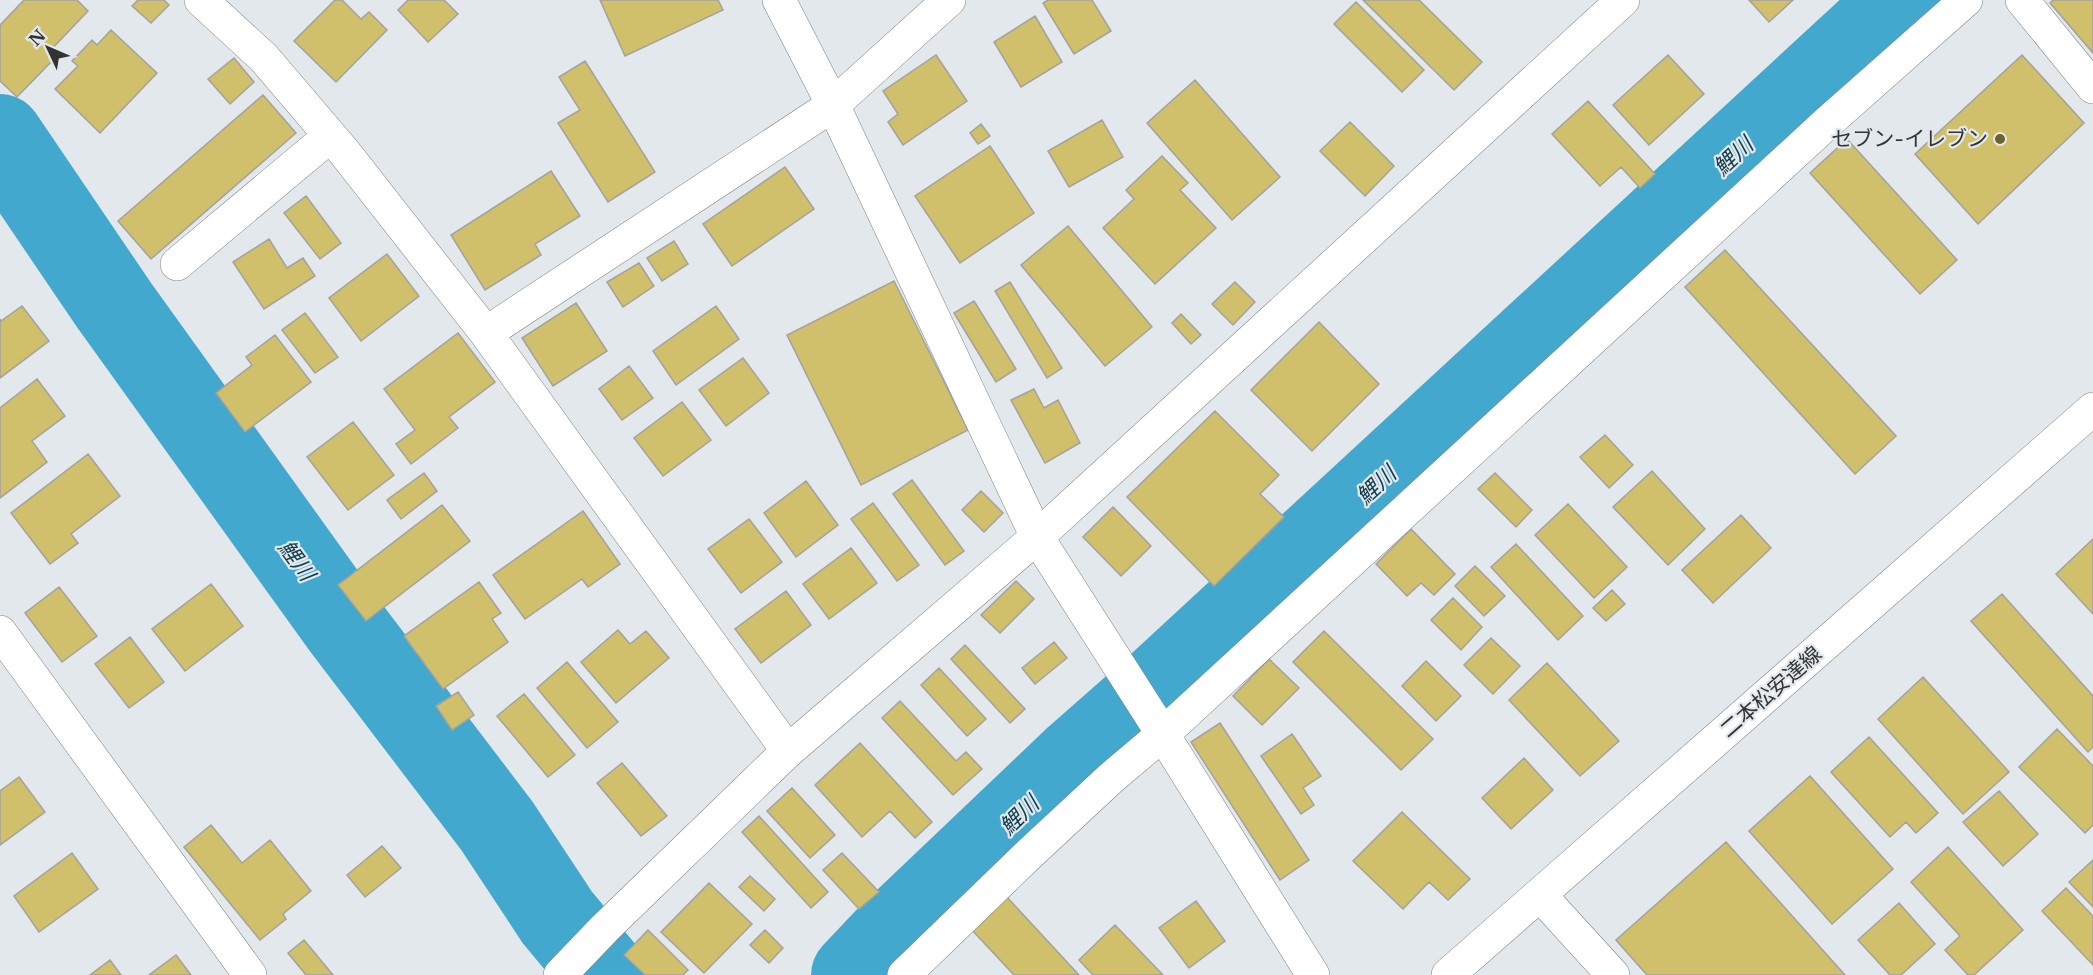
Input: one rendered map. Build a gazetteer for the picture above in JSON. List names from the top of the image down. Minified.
{"streets":{"street":["二本松安達線"]},"water":["鯉川"],"places":["セブン-イレブン"],"north":"top left"}
